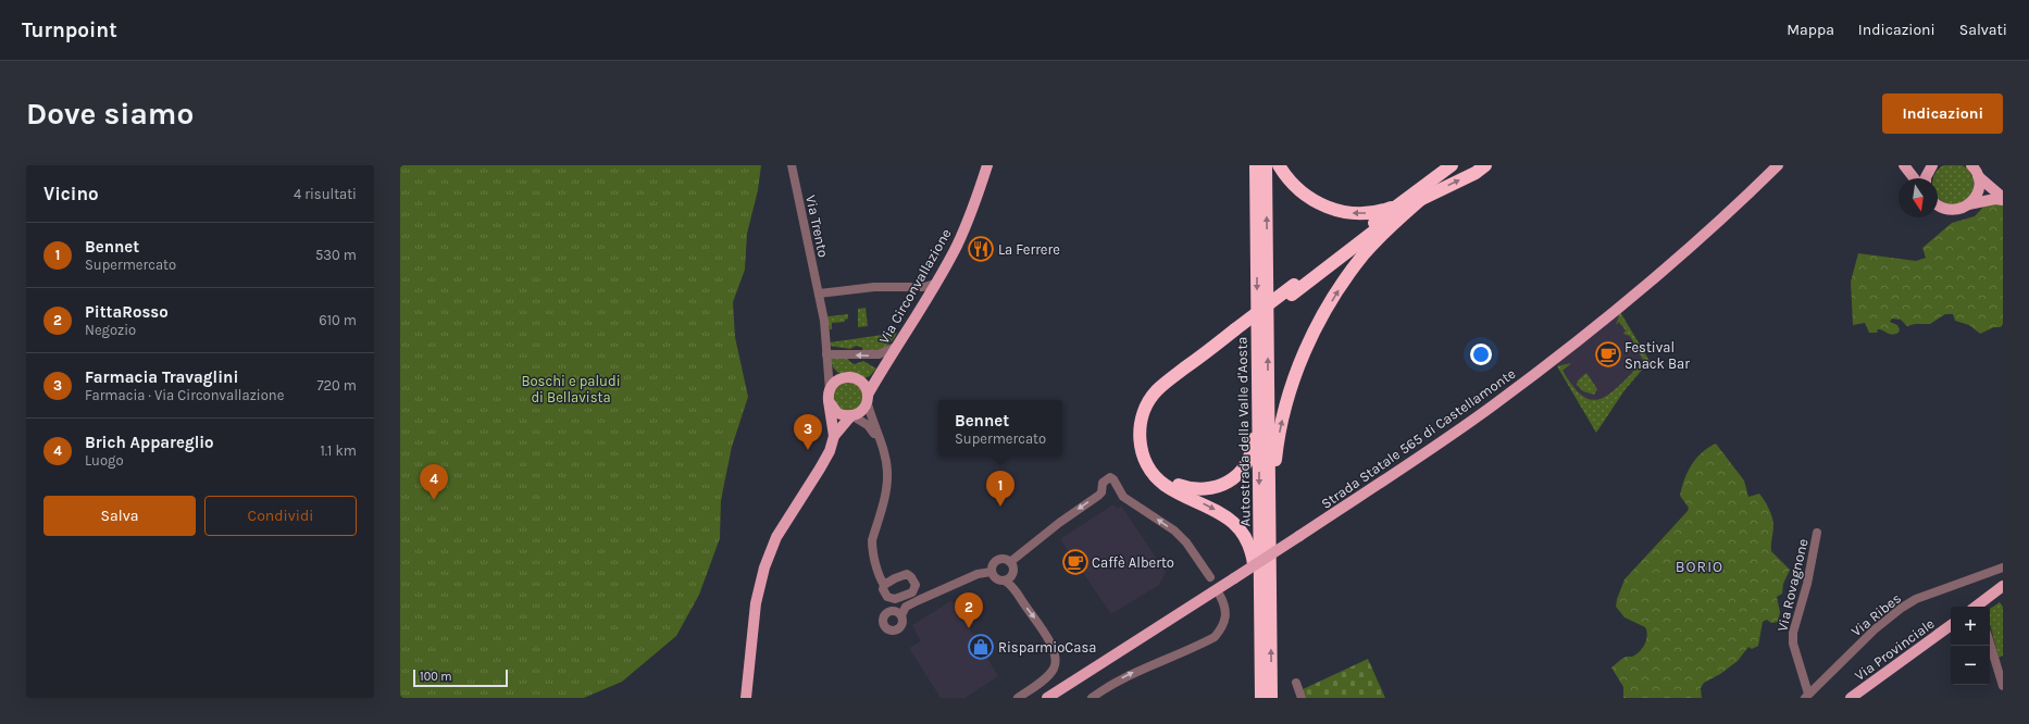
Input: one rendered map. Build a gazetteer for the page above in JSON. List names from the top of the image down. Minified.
{"streets":{"highway":["Autostrada della Valle d'Aosta"],"main road":["Via Circonvallazione","Strada Statale 565 di Castellamonte","Via Provinciale"],"street":["Via Trento","Via Rovagnone","Via Ribes"]},"crossings":[["Via Trento","Via Circonvallazione"],["Via Rovagnone","Via Ribes"]],"districts":["BORIO"],"parks":["Boschi e paludi di Bellavista"],"places":{"restaurant":["La Ferrere"],"cafe":["Festival Snack Bar","Caffè Alberto"],"shop":["RisparmioCasa"]},"scale_bar":"100 m","north":"bottom","page":{"header":"Turnpoint","nav":["Mappa","Indicazioni","Salvati"],"buttons":["Indicazioni",["Salva","Condividi"]],"title":"Dove siamo","heading":["Vicino","4 risultati"],"list":[{"mark":"1","name":"Bennet","note":"Supermercato","value":"530 m"},{"mark":"2","name":"PittaRosso","note":"Negozio","value":"610 m"},{"mark":"3","name":"Farmacia Travaglini","note":"Farmacia · Via Circonvallazione","value":"720 m"},{"mark":"4","name":"Brich Appareglio","note":"Luogo","value":"1.1 km"}],"popup":["Bennet","Supermercato"],"pins":["3","4","1","2"],"map_buttons":["+","−"],"scale":"100 m"}}
